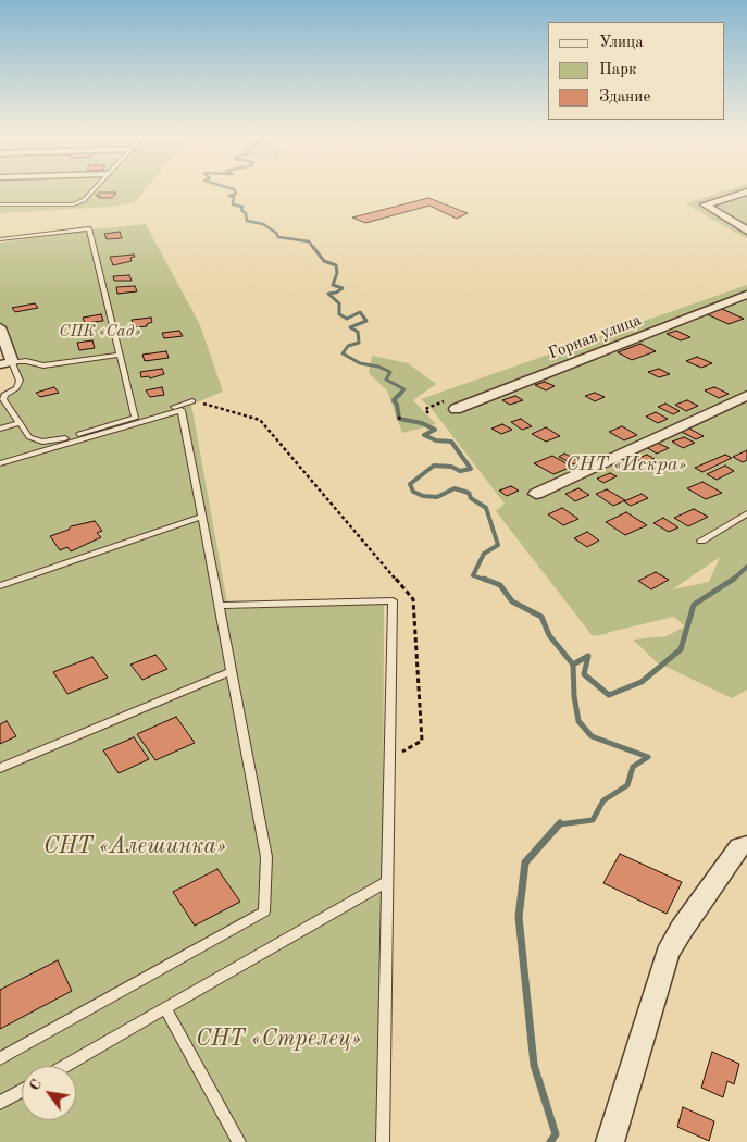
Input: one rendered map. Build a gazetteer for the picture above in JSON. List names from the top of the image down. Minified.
{"streets":{"street":["Горная улица"]},"parks":["СПК «Сад»","СНТ «Искра»","СНТ «Алешинка»","СНТ «Стрелец»"],"legend":["Улица","Парк","Здание"],"north":"top left"}
